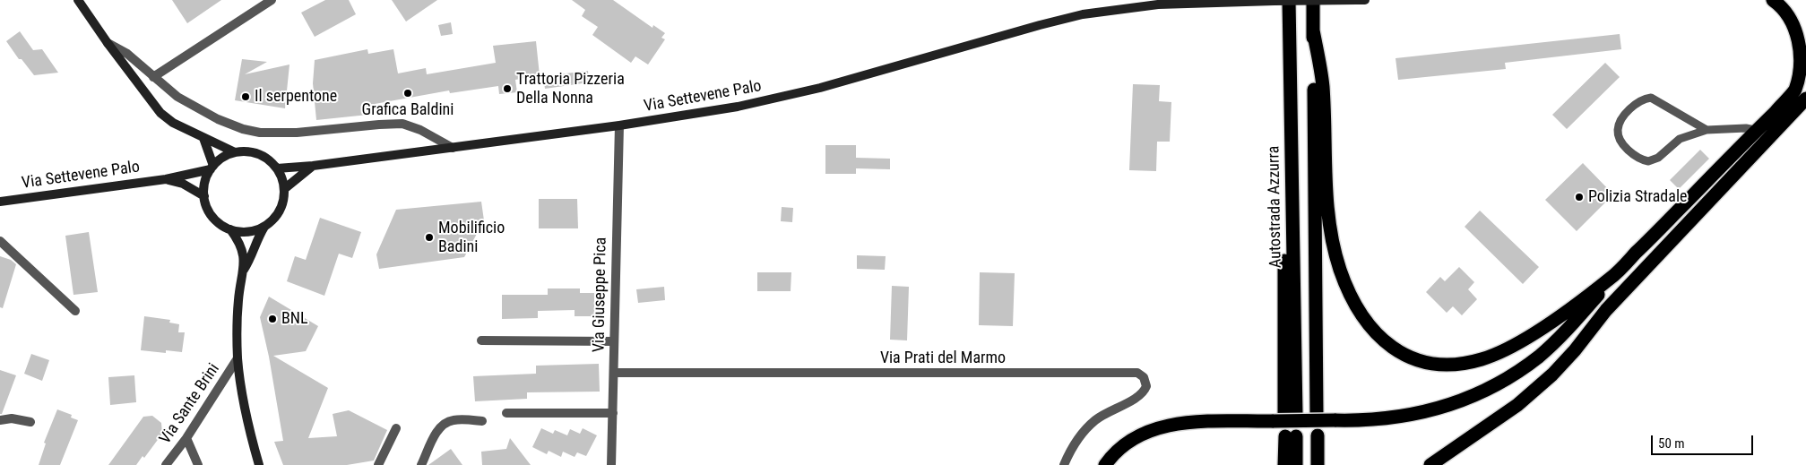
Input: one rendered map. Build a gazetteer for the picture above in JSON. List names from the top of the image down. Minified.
{"streets":{"main road":["Via Settevene Palo"],"street":["Via Giuseppe Pica","Via Prati del Marmo","Via Sante Brini"]},"crossings":[["Via Settevene Palo","Via Giuseppe Pica"],["Via Giuseppe Pica","Via Prati del Marmo"]],"places":["Trattoria Pizzeria Della Nonna","Grafica Baldini","Il serpentone","Polizia Stradale","Mobilificio Badini","BNL"],"scale_bar":"50 m"}
